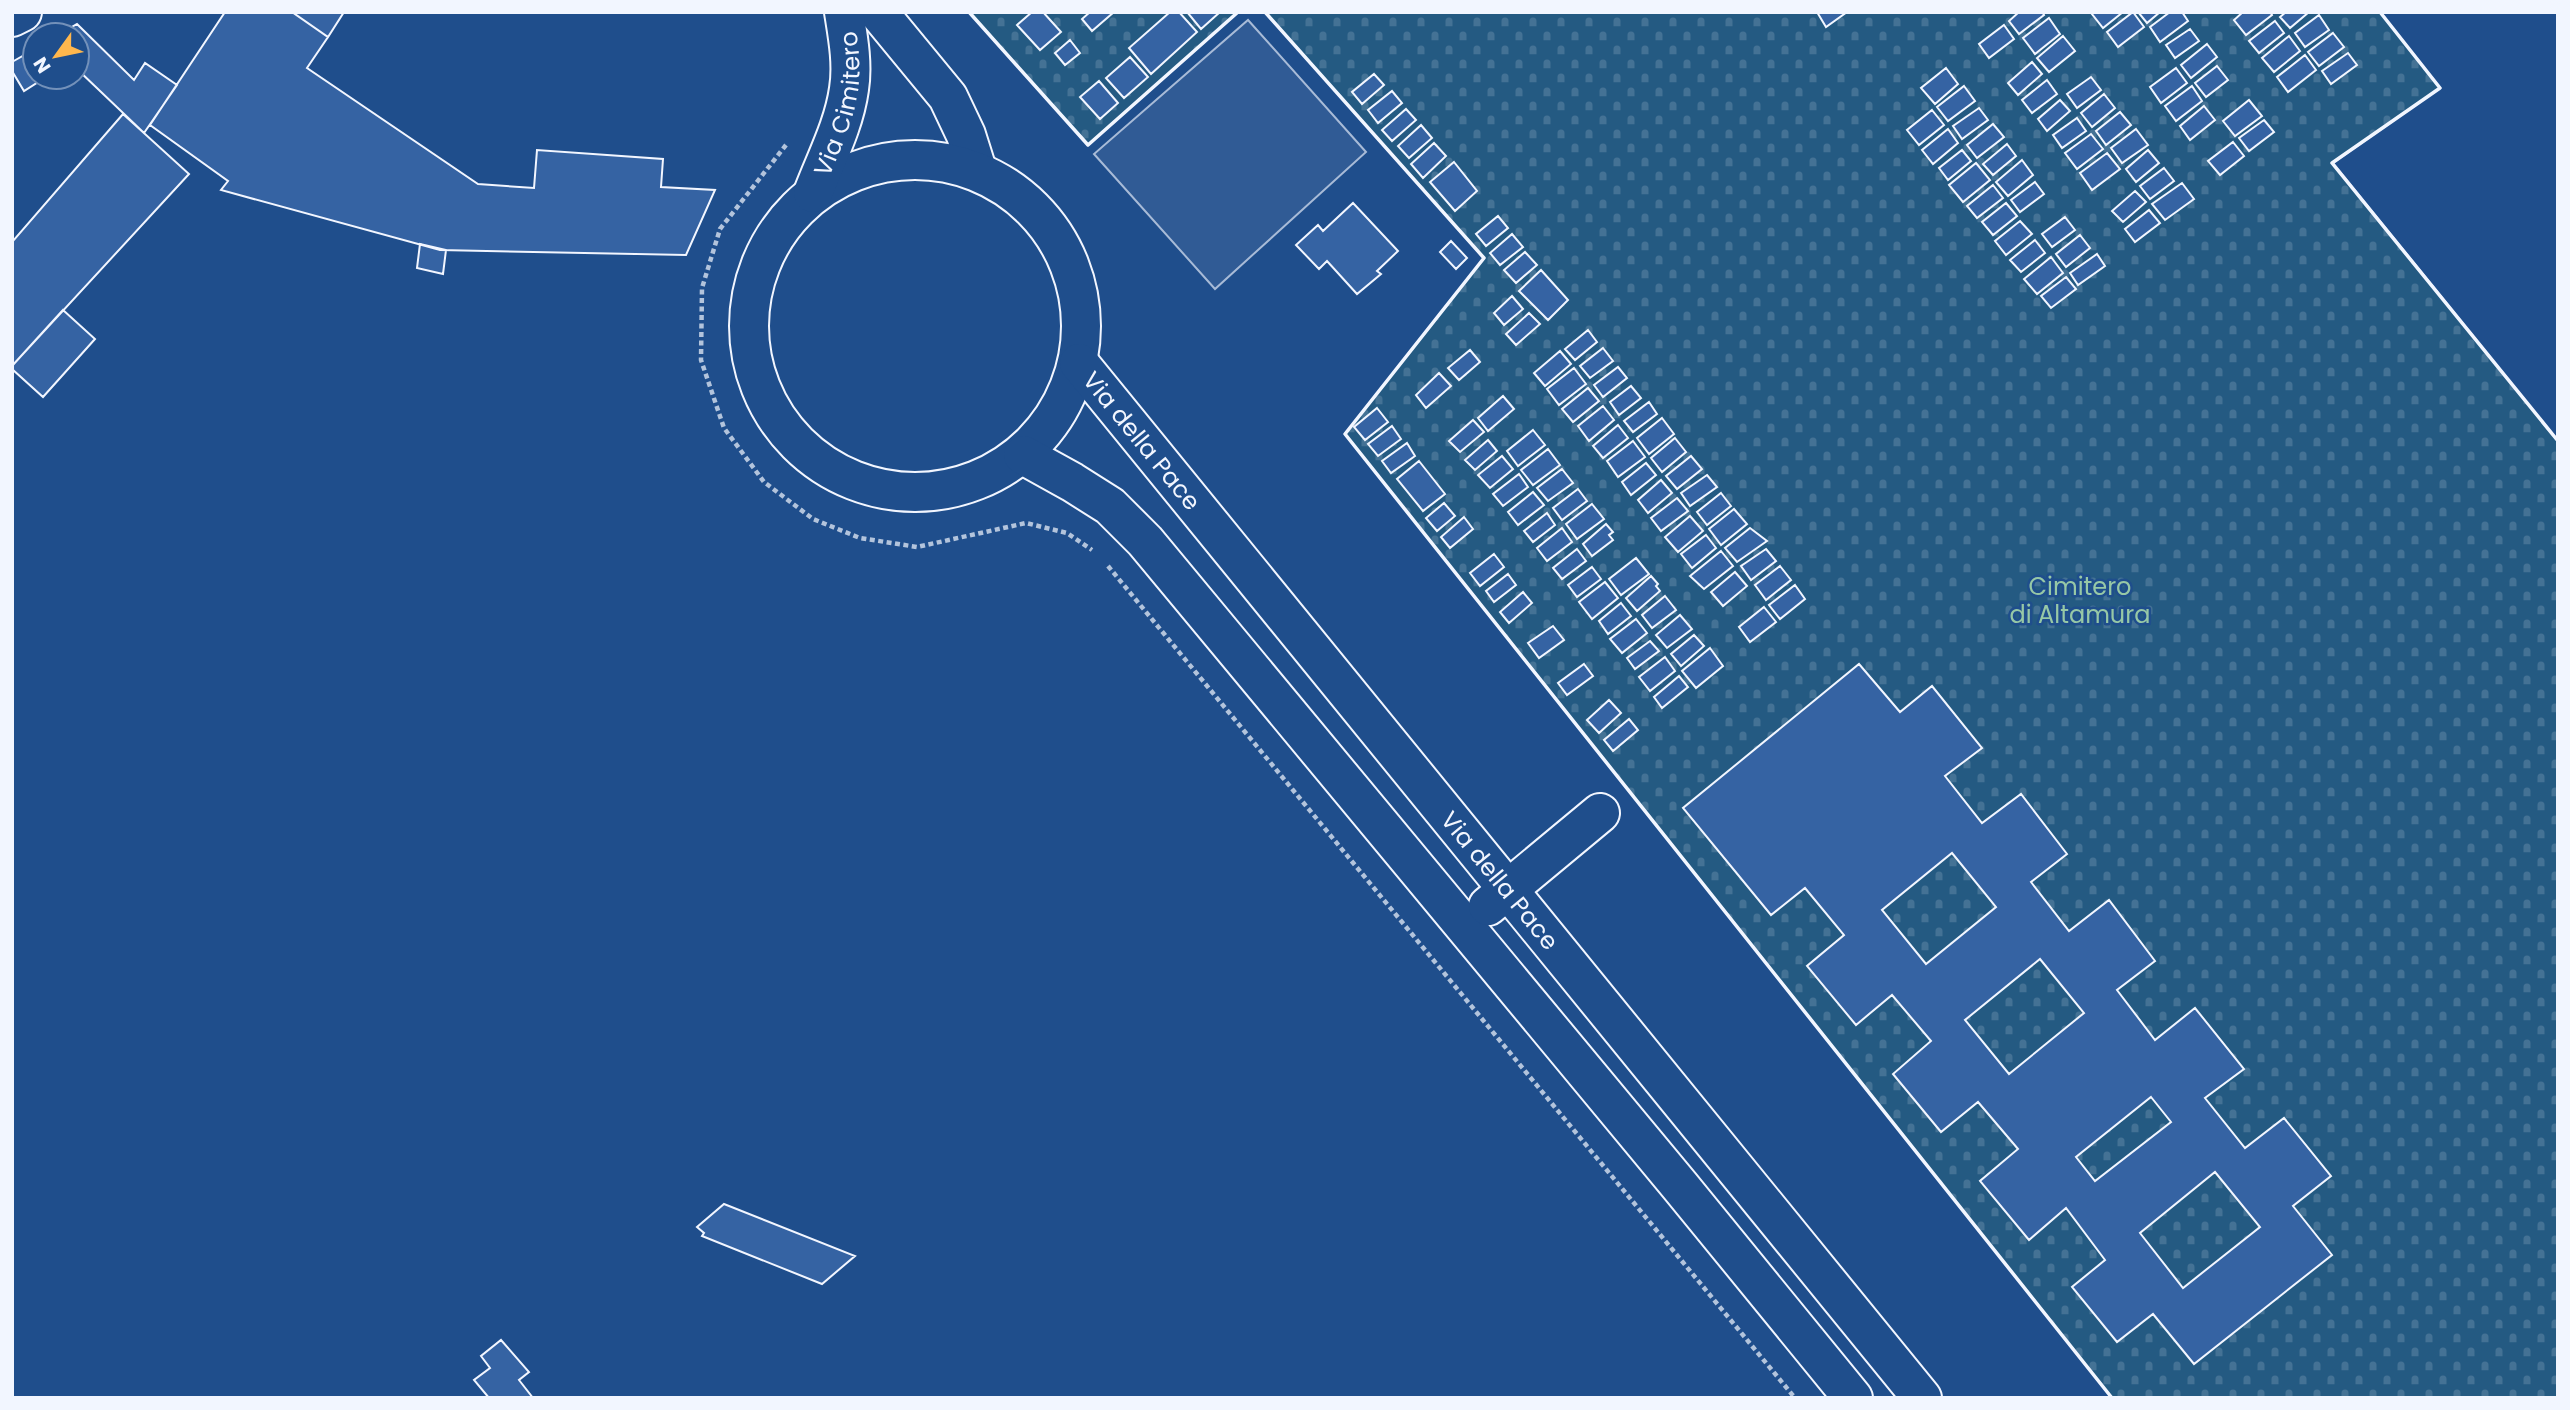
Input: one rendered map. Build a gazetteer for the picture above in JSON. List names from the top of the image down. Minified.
{"streets":{"street":["Via Cimitero","Via della Pace"]},"parks":["Cimitero di Altamura"],"north":"bottom left"}
